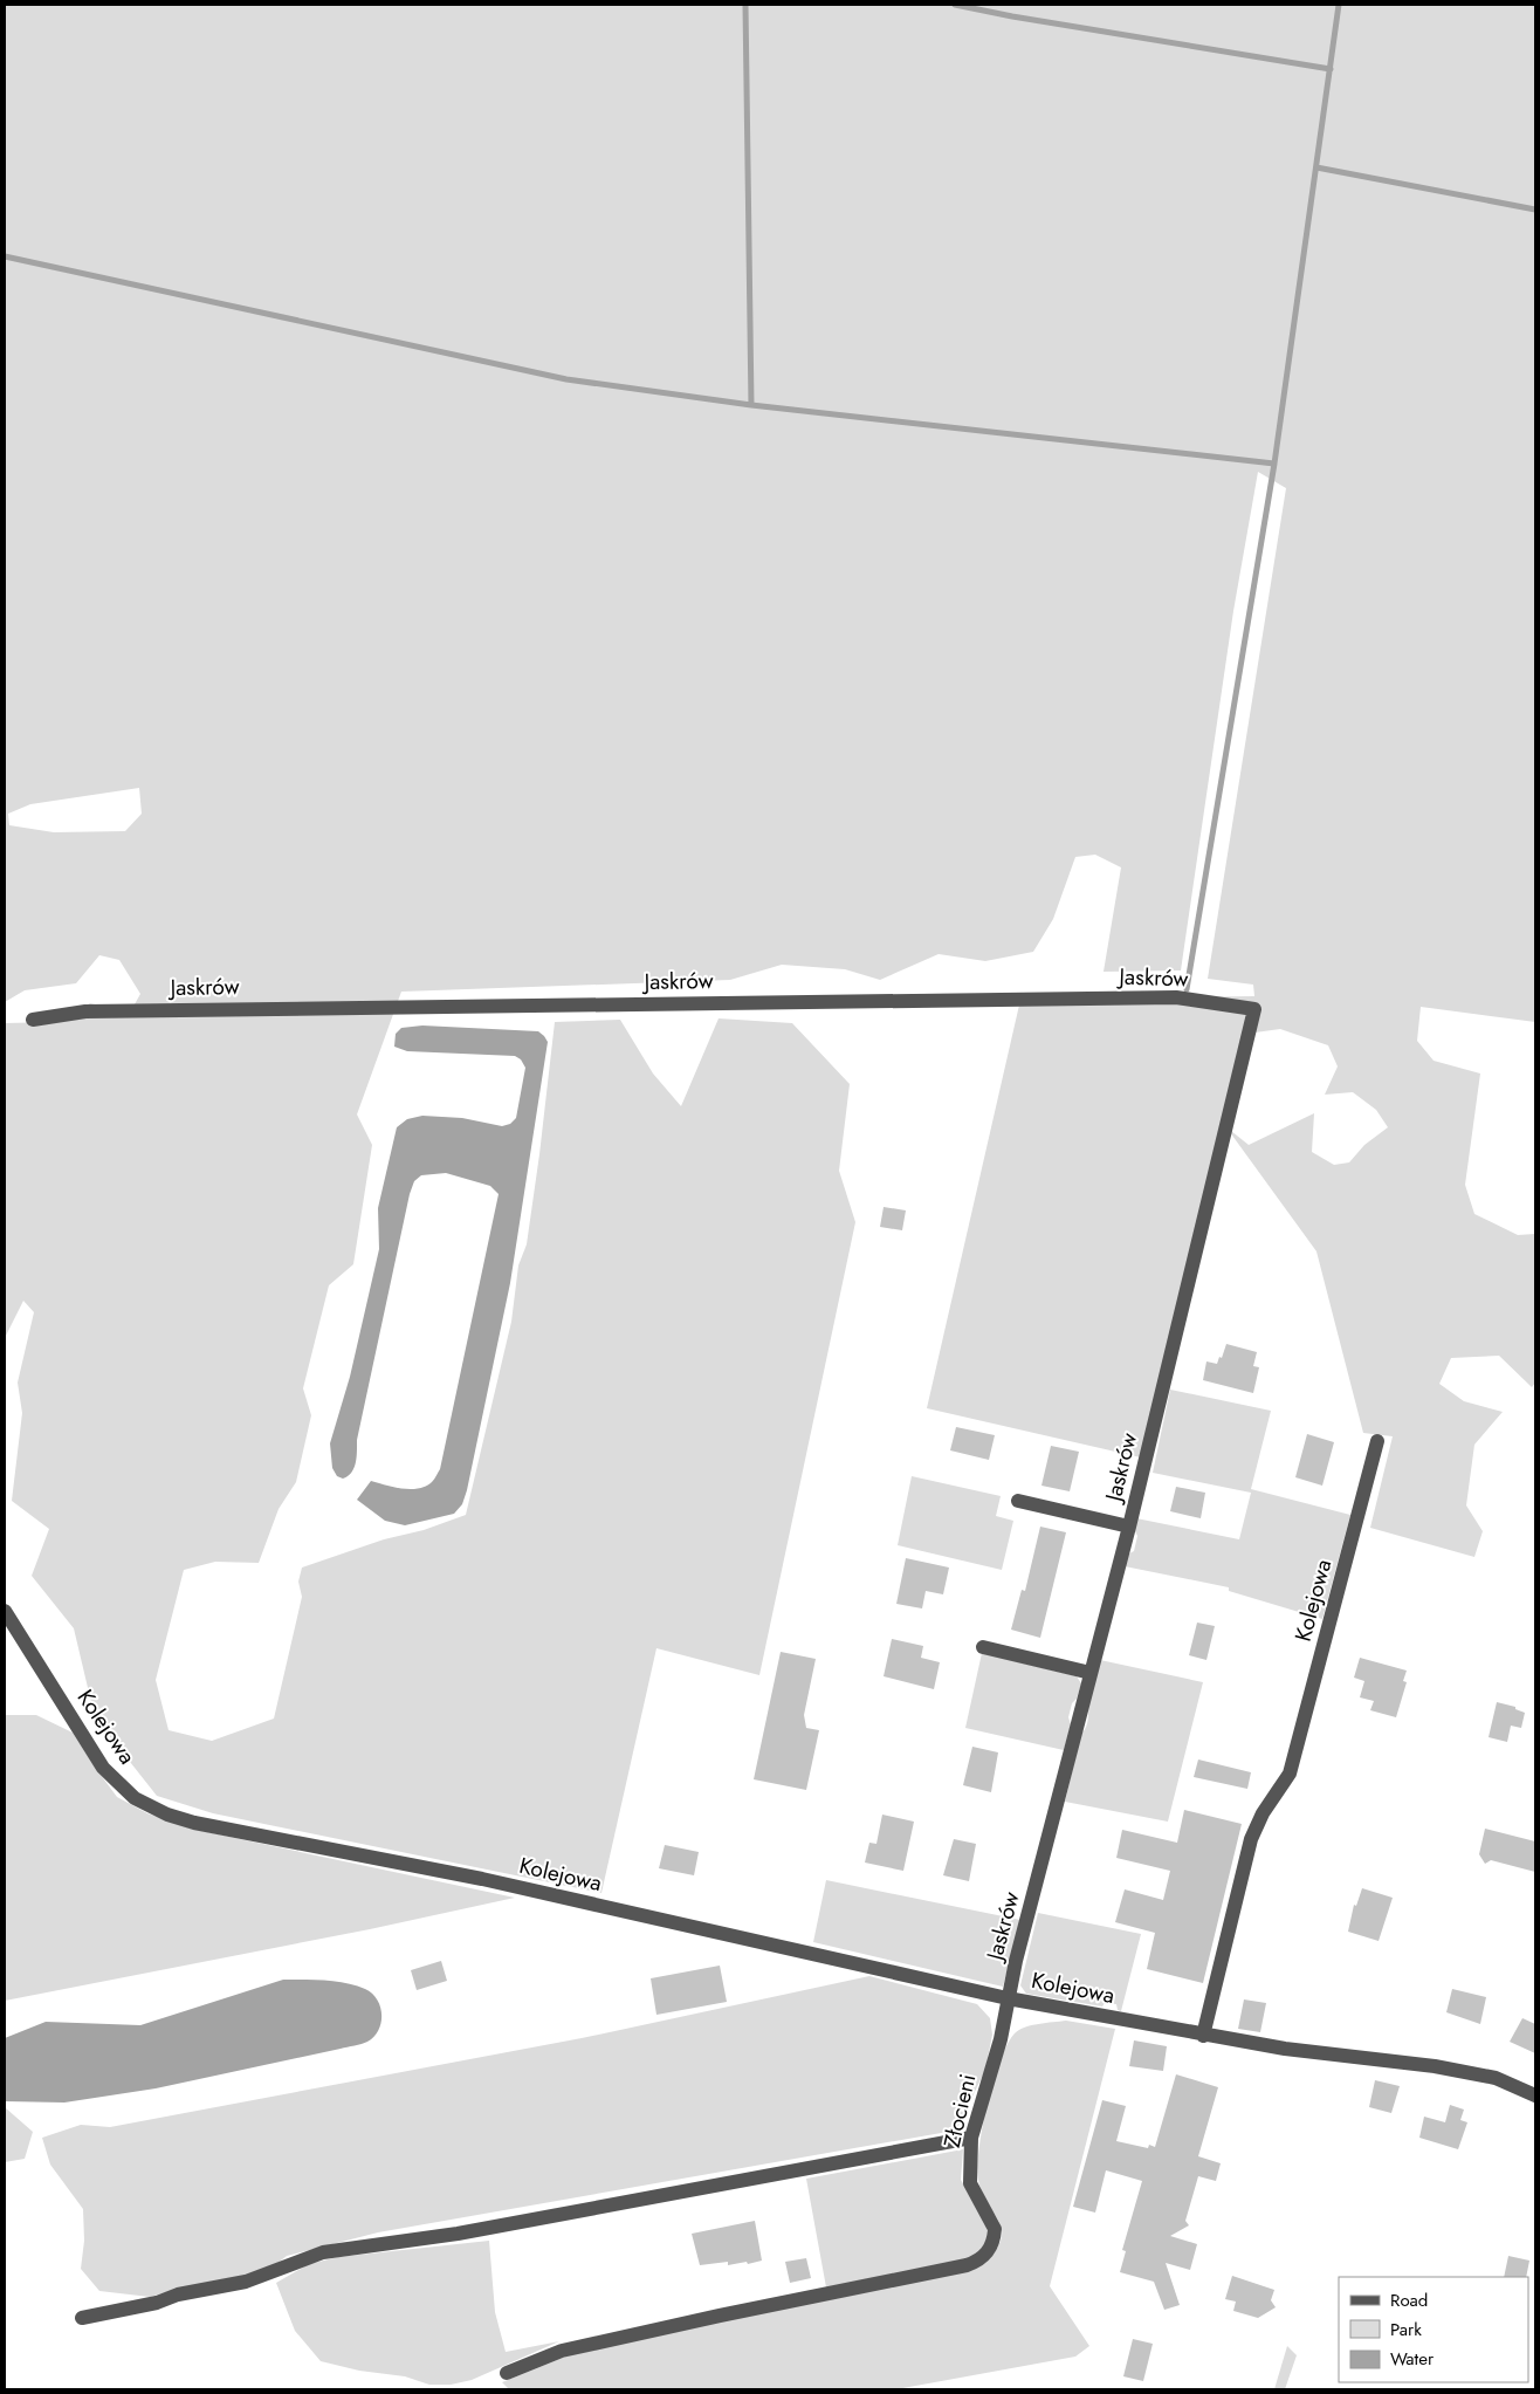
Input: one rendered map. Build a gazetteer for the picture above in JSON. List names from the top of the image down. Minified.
{"streets":{"street":["Jaskrów","Kolejowa","Złocieni"]},"crossings":[["Jaskrów","Kolejowa"],["Jaskrów","Złocieni"],["Kolejowa","Złocieni"]],"legend":["Road","Park","Water"]}
